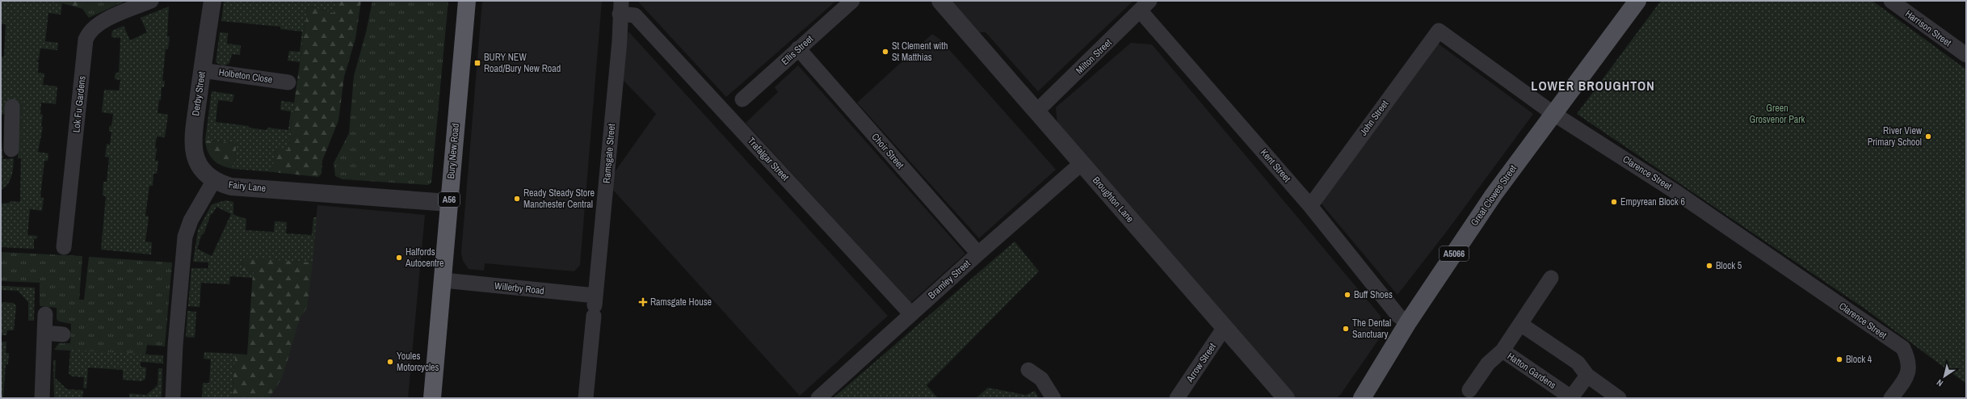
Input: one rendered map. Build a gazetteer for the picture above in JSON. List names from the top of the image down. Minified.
{"streets":{"highway":["Bury New Road","A56"],"main road":["Great Clowes Street","A5066"],"street":["Harrison Street","Ellis Street","Milton Street","Holbeton Close","Derby Street","Lok Fu Gardens","John Street","Choir Street","Ramsgate Street","Trafalgar Street","Kent Street","Clarence Street","Fairy Lane","Broughton Lane","Bramley Street","Willerby Road","Arrow Street","Hatton Gardens"]},"crossings":[["Ellis Street","Choir Street"],["Milton Street","Kent Street"],["Milton Street","Broughton Lane"],["Holbeton Close","Derby Street"],["Derby Street","Fairy Lane"],["John Street","Kent Street"],["John Street","Clarence Street"],["Bury New Road","Fairy Lane"],["Bury New Road","Willerby Road"],["Choir Street","Bramley Street"],["Ramsgate Street","Trafalgar Street"],["Ramsgate Street","Willerby Road"],["Trafalgar Street","Bramley Street"],["Kent Street","Great Clowes Street"],["Clarence Street","Great Clowes Street"],["Broughton Lane","Bramley Street"],["Broughton Lane","Arrow Street"]],"districts":["LOWER BROUGHTON"],"parks":["Green Grosvenor Park"],"places":{"other":["St Clement with St Matthias","River View Primary School","Ready Steady Store Manchester Central","Empyrean Block 6","Halfords Autocentre","Block 5","Buff Shoes","The Dental Sanctuary","Block 4","Youles Motorcycles"],"transit":["BURY NEW Road/Bury New Road"],"health":["Ramsgate House"]},"north":"bottom left"}
